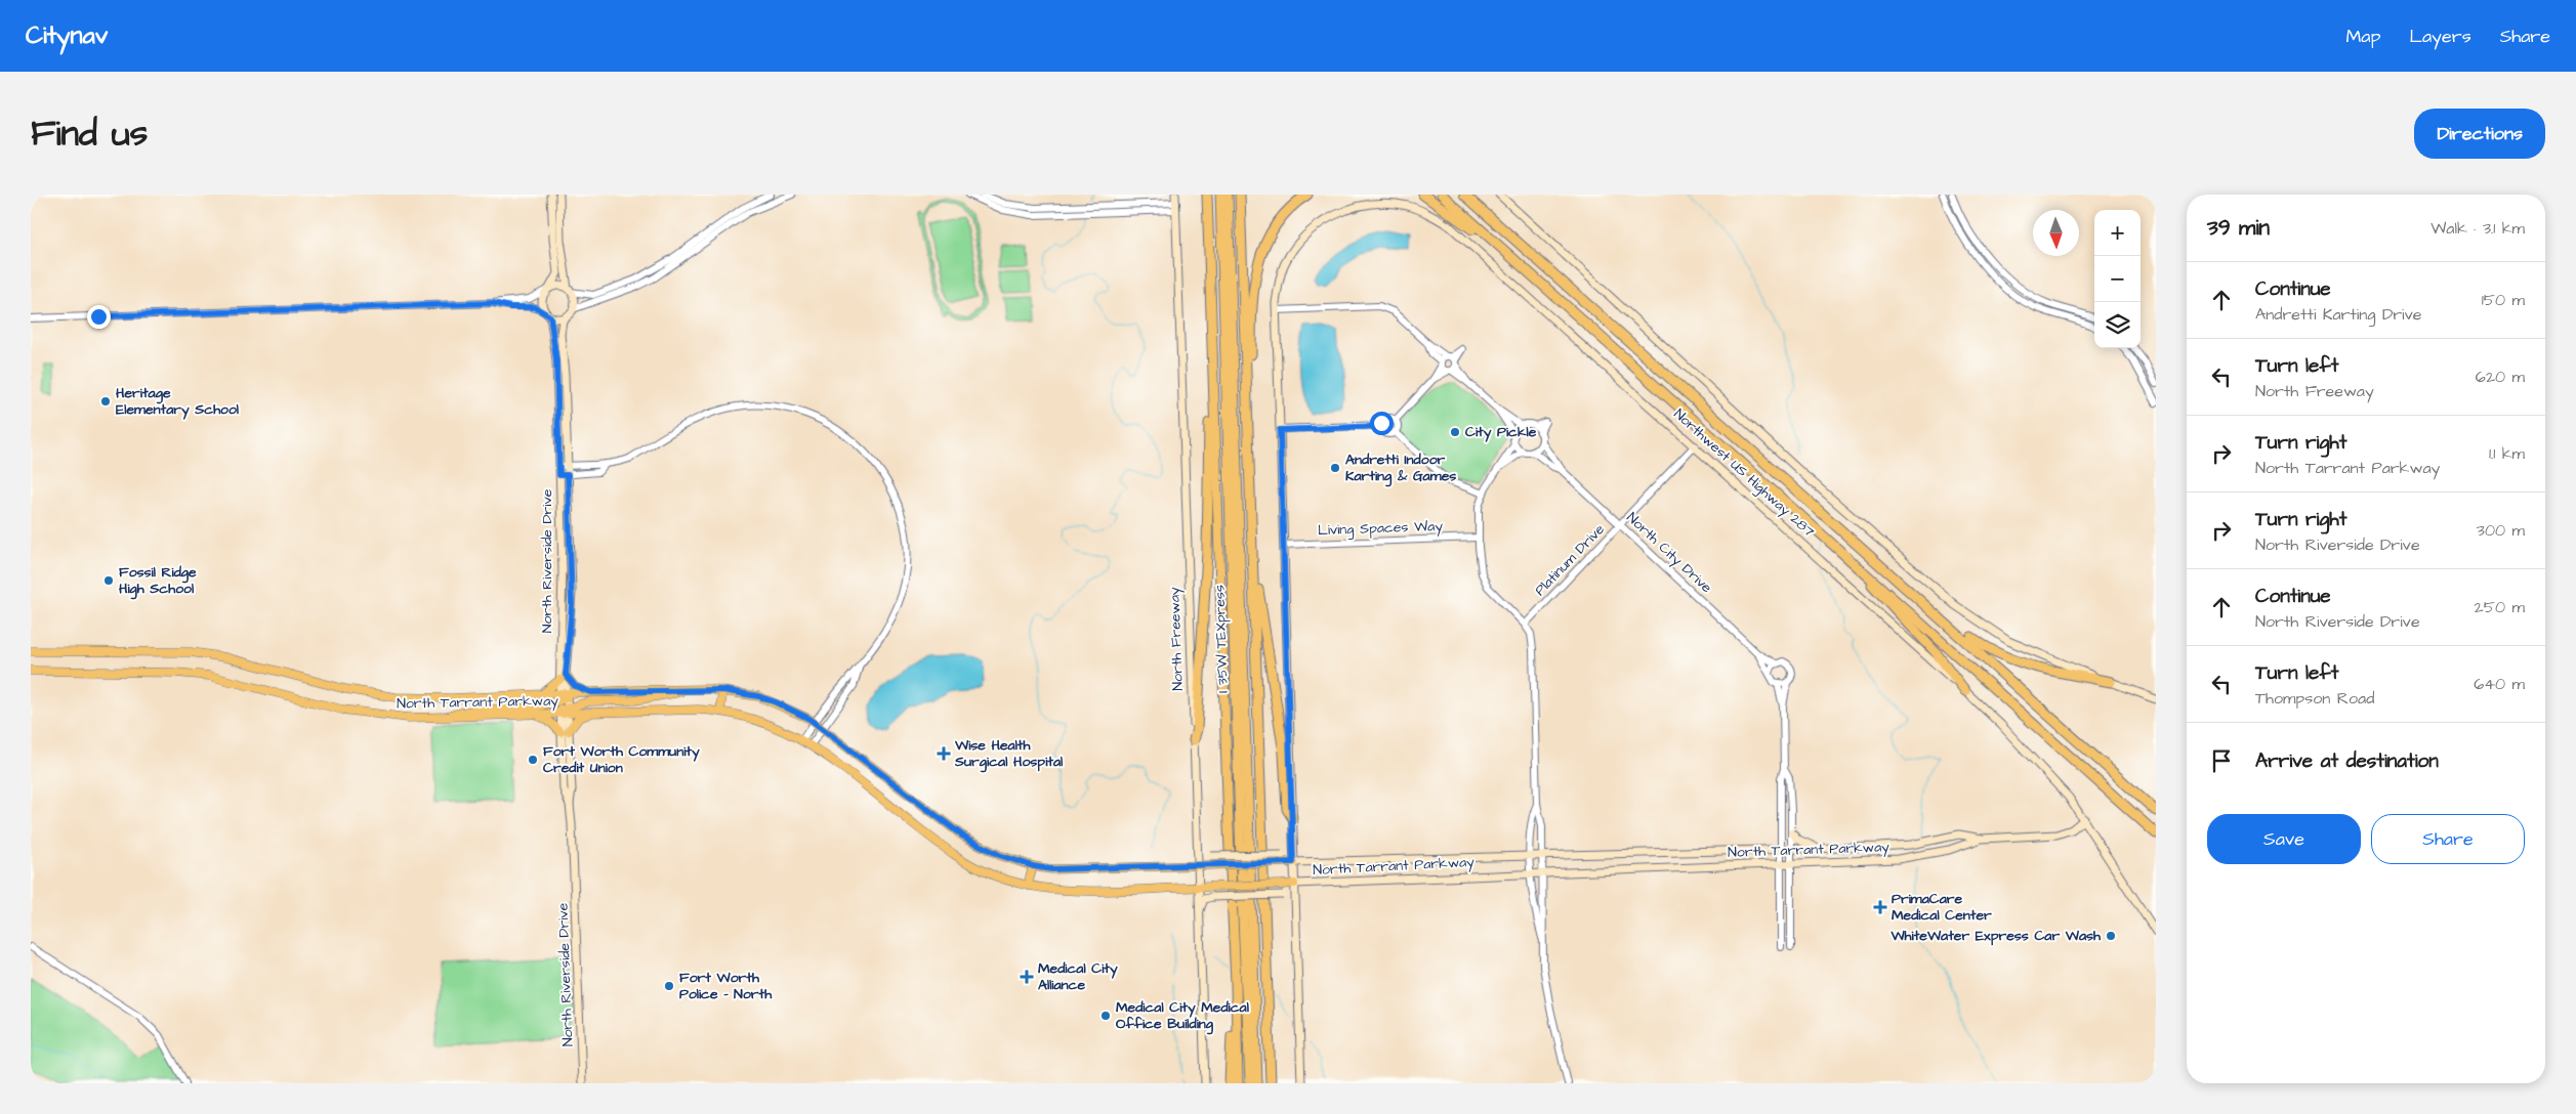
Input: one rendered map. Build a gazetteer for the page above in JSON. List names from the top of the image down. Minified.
{"streets":{"highway":["I 35W TEXpress"],"main road":["Northwest US Highway 287","North Riverside Drive","North Freeway","North Tarrant Parkway"],"street":["Living Spaces Way","North City Drive","Platinum Drive"]},"crossings":[["Northwest US Highway 287","Platinum Drive"],["Northwest US Highway 287","North Tarrant Parkway"],["North City Drive","Platinum Drive"],["North Riverside Drive","North Tarrant Parkway"],["North Freeway","North Tarrant Parkway"]],"places":{"other":["Heritage Elementary School","City Pickle","Andretti Indoor Karting & Games","Fossil Ridge High School","Fort Worth Community Credit Union","WhiteWater Express Car Wash","Fort Worth Police - North","Medical City Medical Office Building"],"health":["Wise Health Surgical Hospital","PrimaCare Medical Center","Medical City Alliance"]},"north":"bottom","page":{"header":"Citynav","nav":["Map","Layers","Share"],"title":"Find us","buttons":["Directions",["Save","Share"]],"heading":["39 min","Walk · 3.1 km"],"map_buttons":["+","−"],"list":[["Continue","Andretti Karting Drive","150 m"],["Turn left","North Freeway","620 m"],["Turn right","North Tarrant Parkway","1.1 km"],["Turn right","North Riverside Drive","300 m"],["Continue","North Riverside Drive","250 m"],["Turn left","Thompson Road","640 m"],"Arrive at destination"]}}
